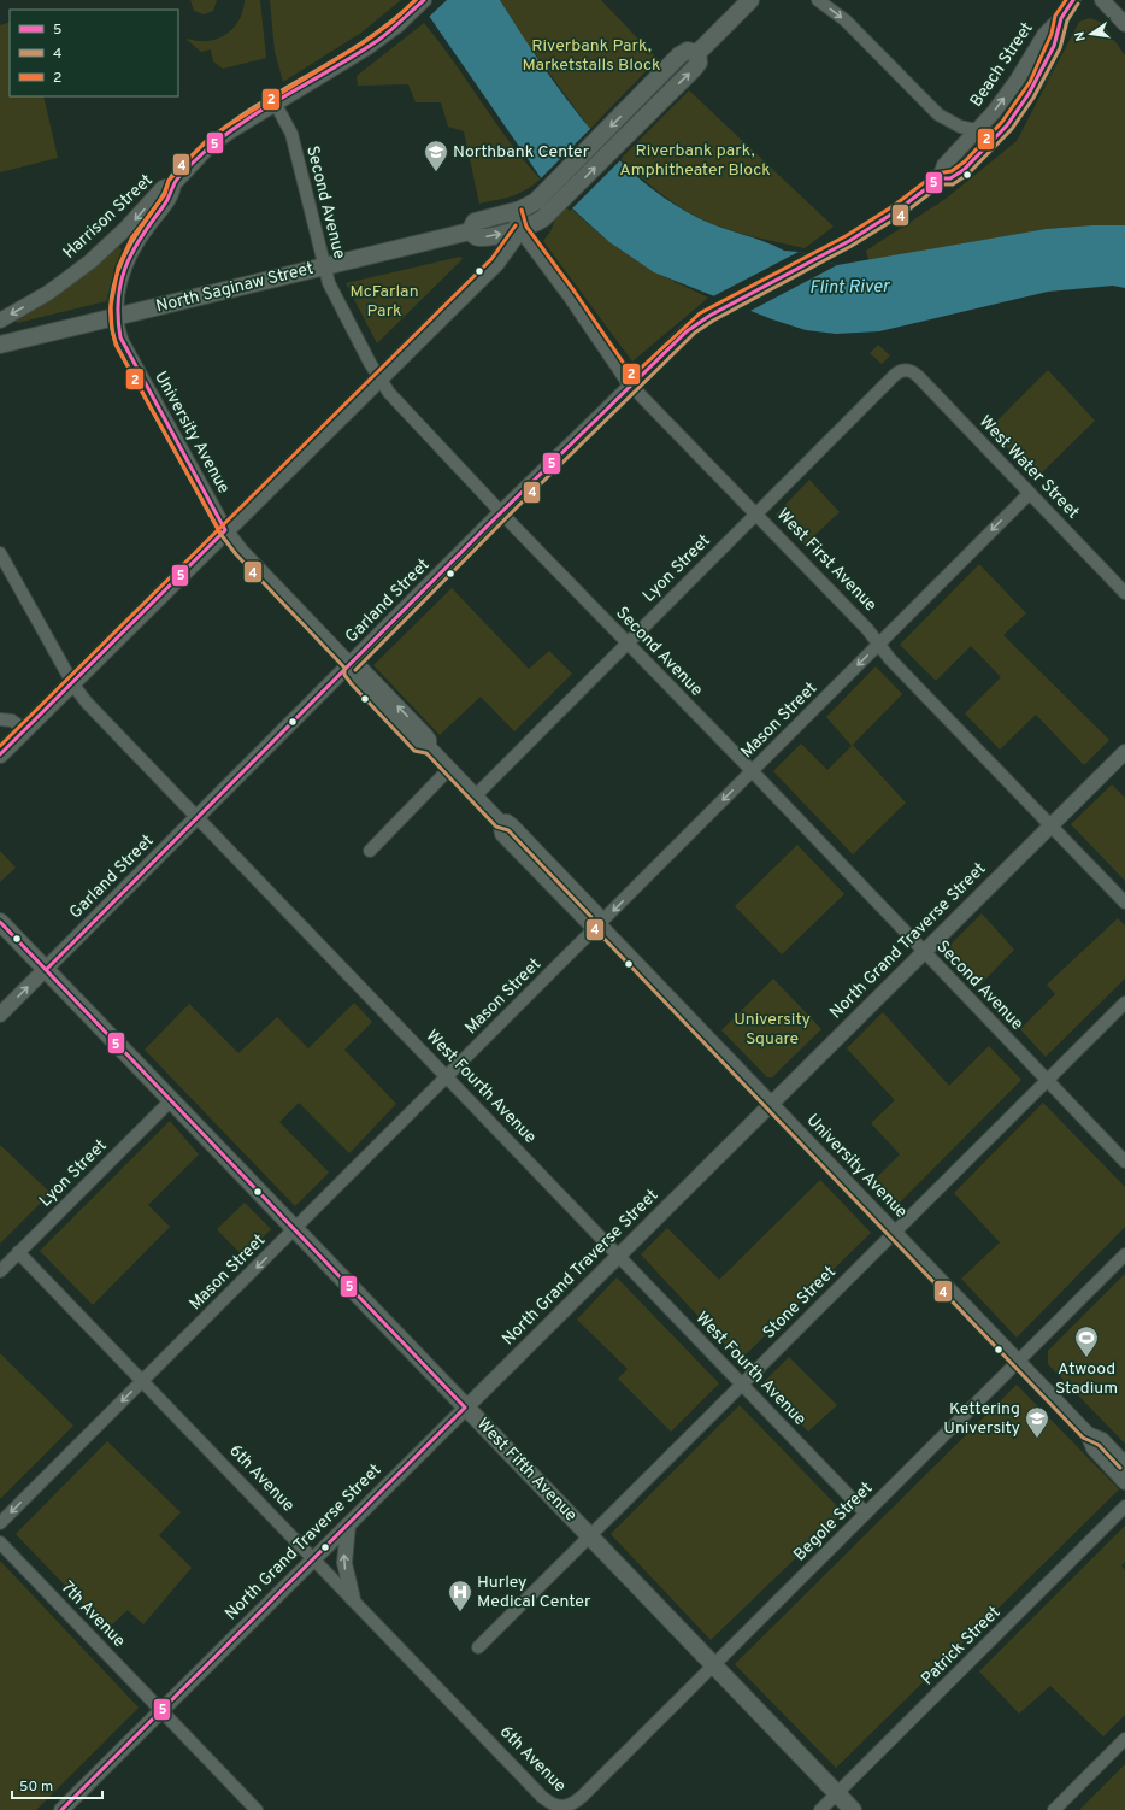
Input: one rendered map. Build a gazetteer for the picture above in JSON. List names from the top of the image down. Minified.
{"streets":{"main road":["North Saginaw Street","West Fifth Avenue"],"street":["Beach Street","Second Avenue","Harrison Street","University Avenue","West Water Street","West First Avenue","Lyon Street","Garland Street","Mason Street","North Grand Traverse Street","West Fourth Avenue","Stone Street","6th Avenue","Begole Street","7th Avenue","Patrick Street"]},"crossings":[["Beach Street","Garland Street"],["Second Avenue","Harrison Street"],["Second Avenue","North Saginaw Street"],["Second Avenue","Lyon Street"],["Second Avenue","Garland Street"],["Second Avenue","Mason Street"],["Second Avenue","North Grand Traverse Street"],["Second Avenue","Stone Street"],["Harrison Street","University Avenue"],["North Saginaw Street","University Avenue"],["North Saginaw Street","West First Avenue"],["University Avenue","Lyon Street"],["University Avenue","Garland Street"],["University Avenue","Mason Street"],["University Avenue","North Grand Traverse Street"],["University Avenue","Stone Street"],["University Avenue","Begole Street"],["West Water Street","Lyon Street"],["West Water Street","Mason Street"],["West First Avenue","Lyon Street"],["West First Avenue","Garland Street"],["West First Avenue","Mason Street"],["West First Avenue","North Grand Traverse Street"],["Lyon Street","West Fifth Avenue"],["Lyon Street","6th Avenue"],["Garland Street","West Fourth Avenue"],["Garland Street","West Fifth Avenue"],["Mason Street","West Fourth Avenue"],["Mason Street","West Fifth Avenue"],["Mason Street","6th Avenue"],["North Grand Traverse Street","West Fourth Avenue"],["North Grand Traverse Street","West Fifth Avenue"],["North Grand Traverse Street","6th Avenue"],["North Grand Traverse Street","7th Avenue"],["West Fourth Avenue","Stone Street"],["West Fourth Avenue","Begole Street"],["Stone Street","West Fifth Avenue"],["West Fifth Avenue","Begole Street"],["West Fifth Avenue","Patrick Street"],["6th Avenue","Begole Street"]],"one_way":["Harrison Street","Mason Street"],"water":["Flint River"],"parks":["Riverbank Park, Marketstalls Block","Riverbank park, Amphitheater Block","McFarlan Park","University Square"],"places":{"school or university":["Northbank Center","Kettering University"],"sports":["Atwood Stadium"],"hospital":["Hurley Medical Center"]},"lines":["transit line 5","transit line 4","transit line 2"],"legend":["5","4","2"],"scale_bar":"50 m","north":"left"}
